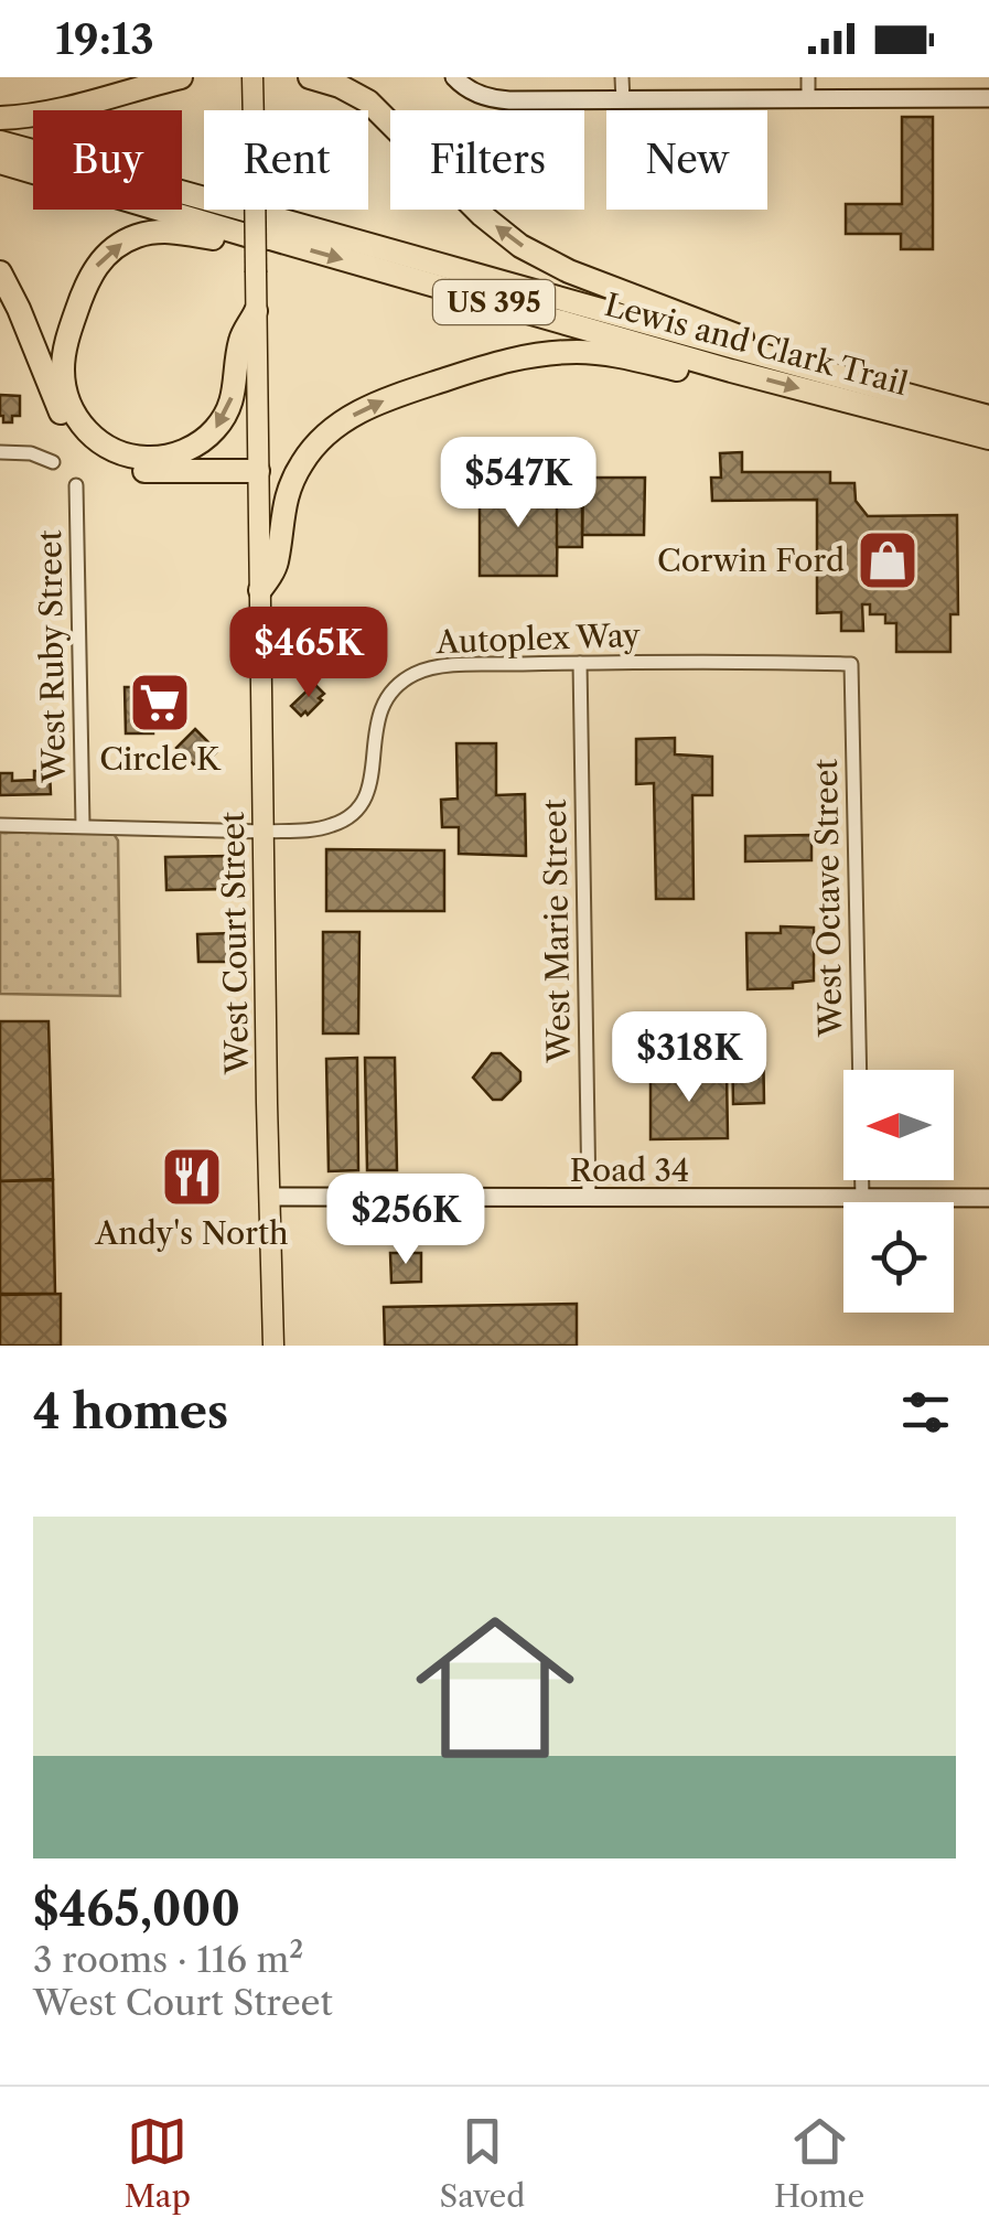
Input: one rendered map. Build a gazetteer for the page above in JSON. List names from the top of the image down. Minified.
{"streets":{"highway":["US 395","Lewis and Clark Trail"],"main road":["West Court Street"],"street":["Autoplex Way","West Ruby Street","West Octave Street","West Marie Street","Road 34"]},"crossings":[["Autoplex Way","West Ruby Street"],["Autoplex Way","West Octave Street"],["Autoplex Way","West Marie Street"],["Autoplex Way","West Court Street"],["West Octave Street","Road 34"],["West Marie Street","Road 34"],["West Court Street","Road 34"]],"places":{"shop":["Corwin Ford"],"supermarket":["Circle K"],"restaurant":["Andy's North"]},"north":"left","page":{"status":"19:13","chip":["Buy","Rent","Filters","New"],"price":["$547K","$465K","$318K","$256K"],"heading":"4 homes","list":[{"name":"$465,000","note":"3 rooms · 116 m² · West Court Street"}],"tabs":["Map","Saved","Home"]}}
